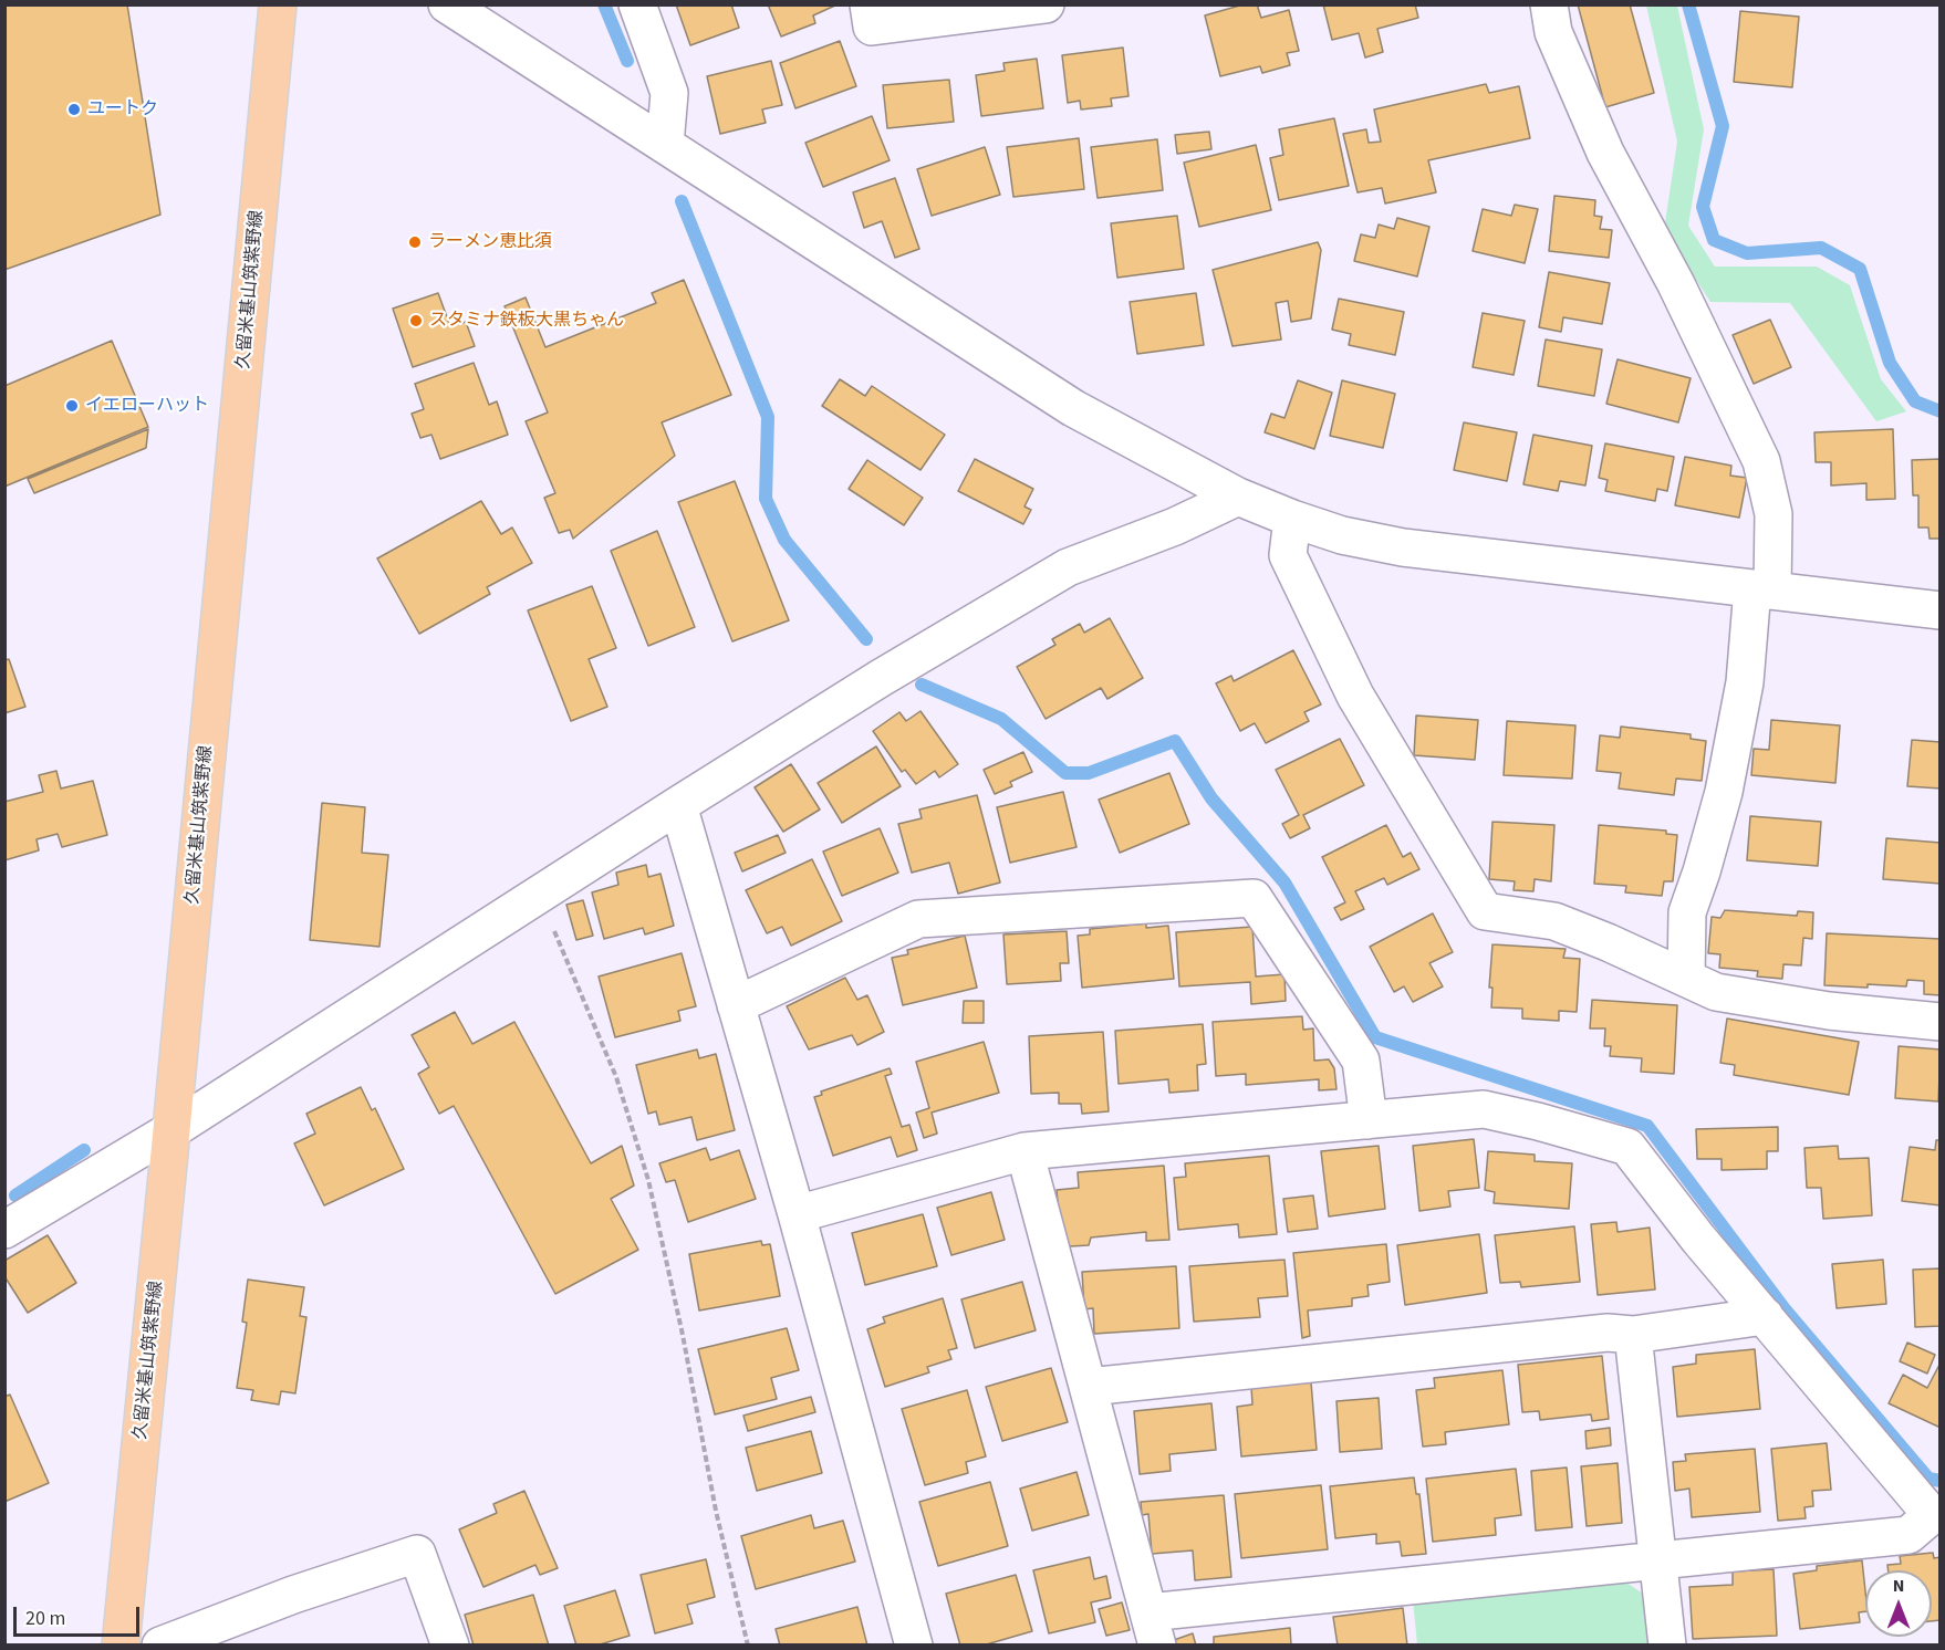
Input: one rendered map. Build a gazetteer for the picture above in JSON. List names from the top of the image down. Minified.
{"streets":{"main road":["久留米基山筑紫野線"]},"places":["ユートク","ラーメン恵比須","スタミナ鉄板大黒ちゃん","イエローハット"],"scale_bar":"20 m","north":"top"}
